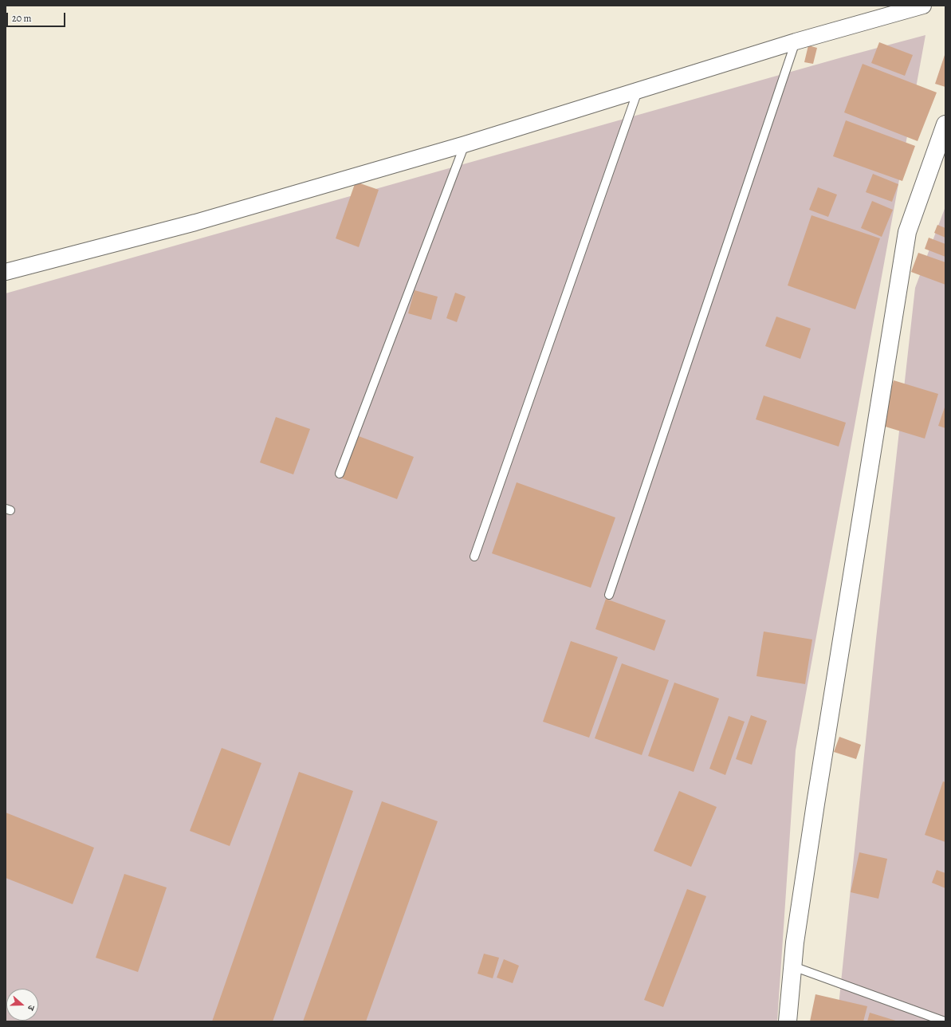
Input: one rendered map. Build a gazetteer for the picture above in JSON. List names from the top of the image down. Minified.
{"scale_bar":"20 m","north":"right"}
